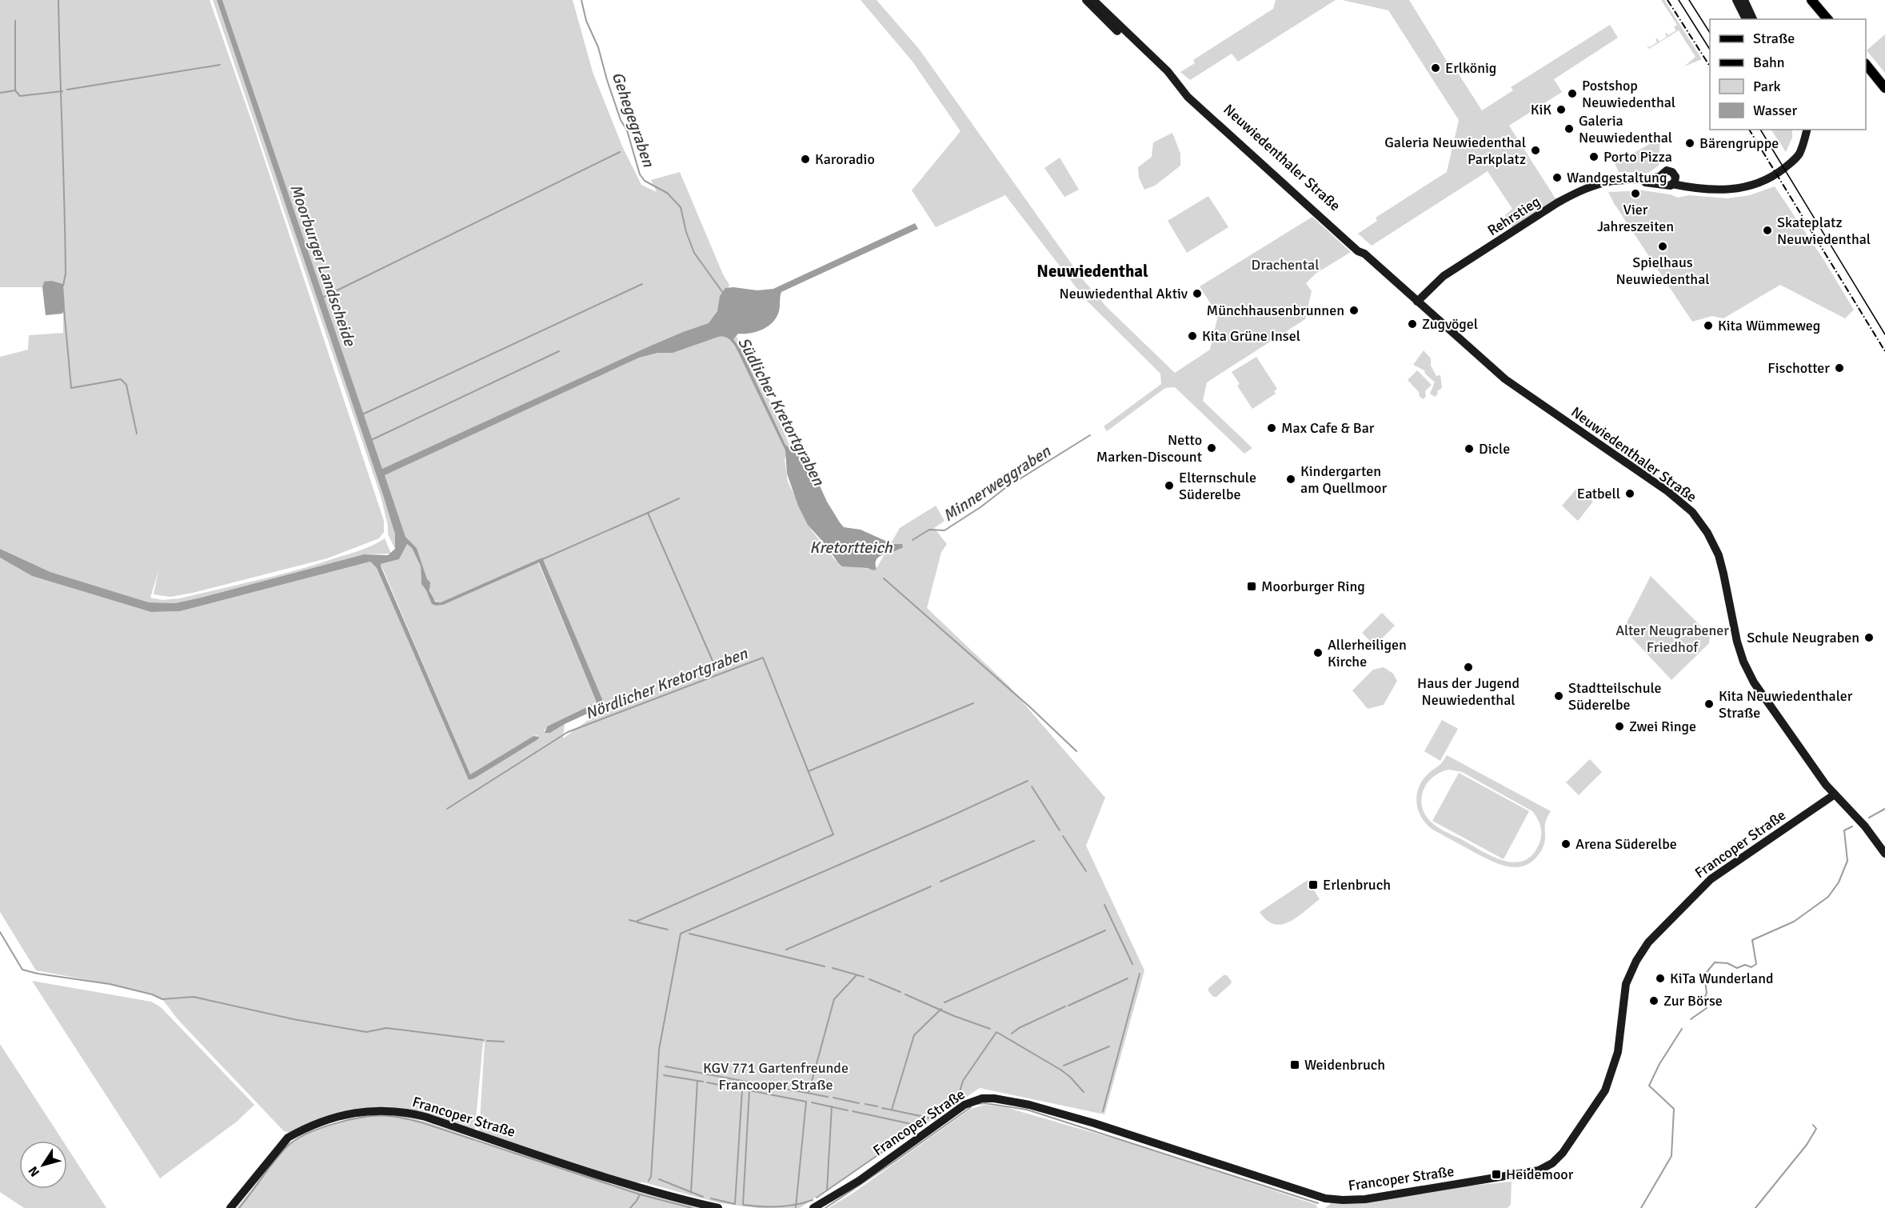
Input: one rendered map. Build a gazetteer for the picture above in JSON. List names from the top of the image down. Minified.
{"streets":{"main road":["Neuwiedenthaler Straße","Rehrstieg","Francoper Straße"]},"crossings":[["Neuwiedenthaler Straße","Rehrstieg"],["Neuwiedenthaler Straße","Francoper Straße"]],"districts":["Neuwiedenthal"],"water":["Gehegegraben","Moorburger Landscheide","Südlicher Kretortgraben","Minnerweggraben","Kretortteich","Nördlicher Kretortgraben"],"parks":["Drachental","Alter Neugrabener Friedhof","KGV 771 Gartenfreunde Francooper Straße"],"places":{"other":["Erlkönig","Postshop Neuwiedenthal","KiK","Galeria Neuwiedenthal","Bärengruppe","Galeria Neuwiedenthal Parkplatz","Porto Pizza","Karoradio","Wandgestaltung","Vier Jahreszeiten","Skateplatz Neuwiedenthal","Spielhaus Neuwiedenthal","Neuwiedenthal Aktiv","Münchhausenbrunnen","Zugvögel","Kita Wümmeweg","Kita Grüne Insel","Fischotter","Max Cafe & Bar","Netto Marken-Discount","Dicle","Kindergarten am Quellmoor","Elternschule Süderelbe","Eatbell","Schule Neugraben","Allerheiligen Kirche","Haus der Jugend Neuwiedenthal","Stadtteilschule Süderelbe","Kita Neuwiedenthaler Straße","Zwei Ringe","Arena Süderelbe","KiTa Wunderland","Zur Börse"],"transit":["Moorburger Ring","Erlenbruch","Weidenbruch","Heidemoor"]},"legend":["Straße","Bahn","Park","Wasser"],"north":"bottom left"}
